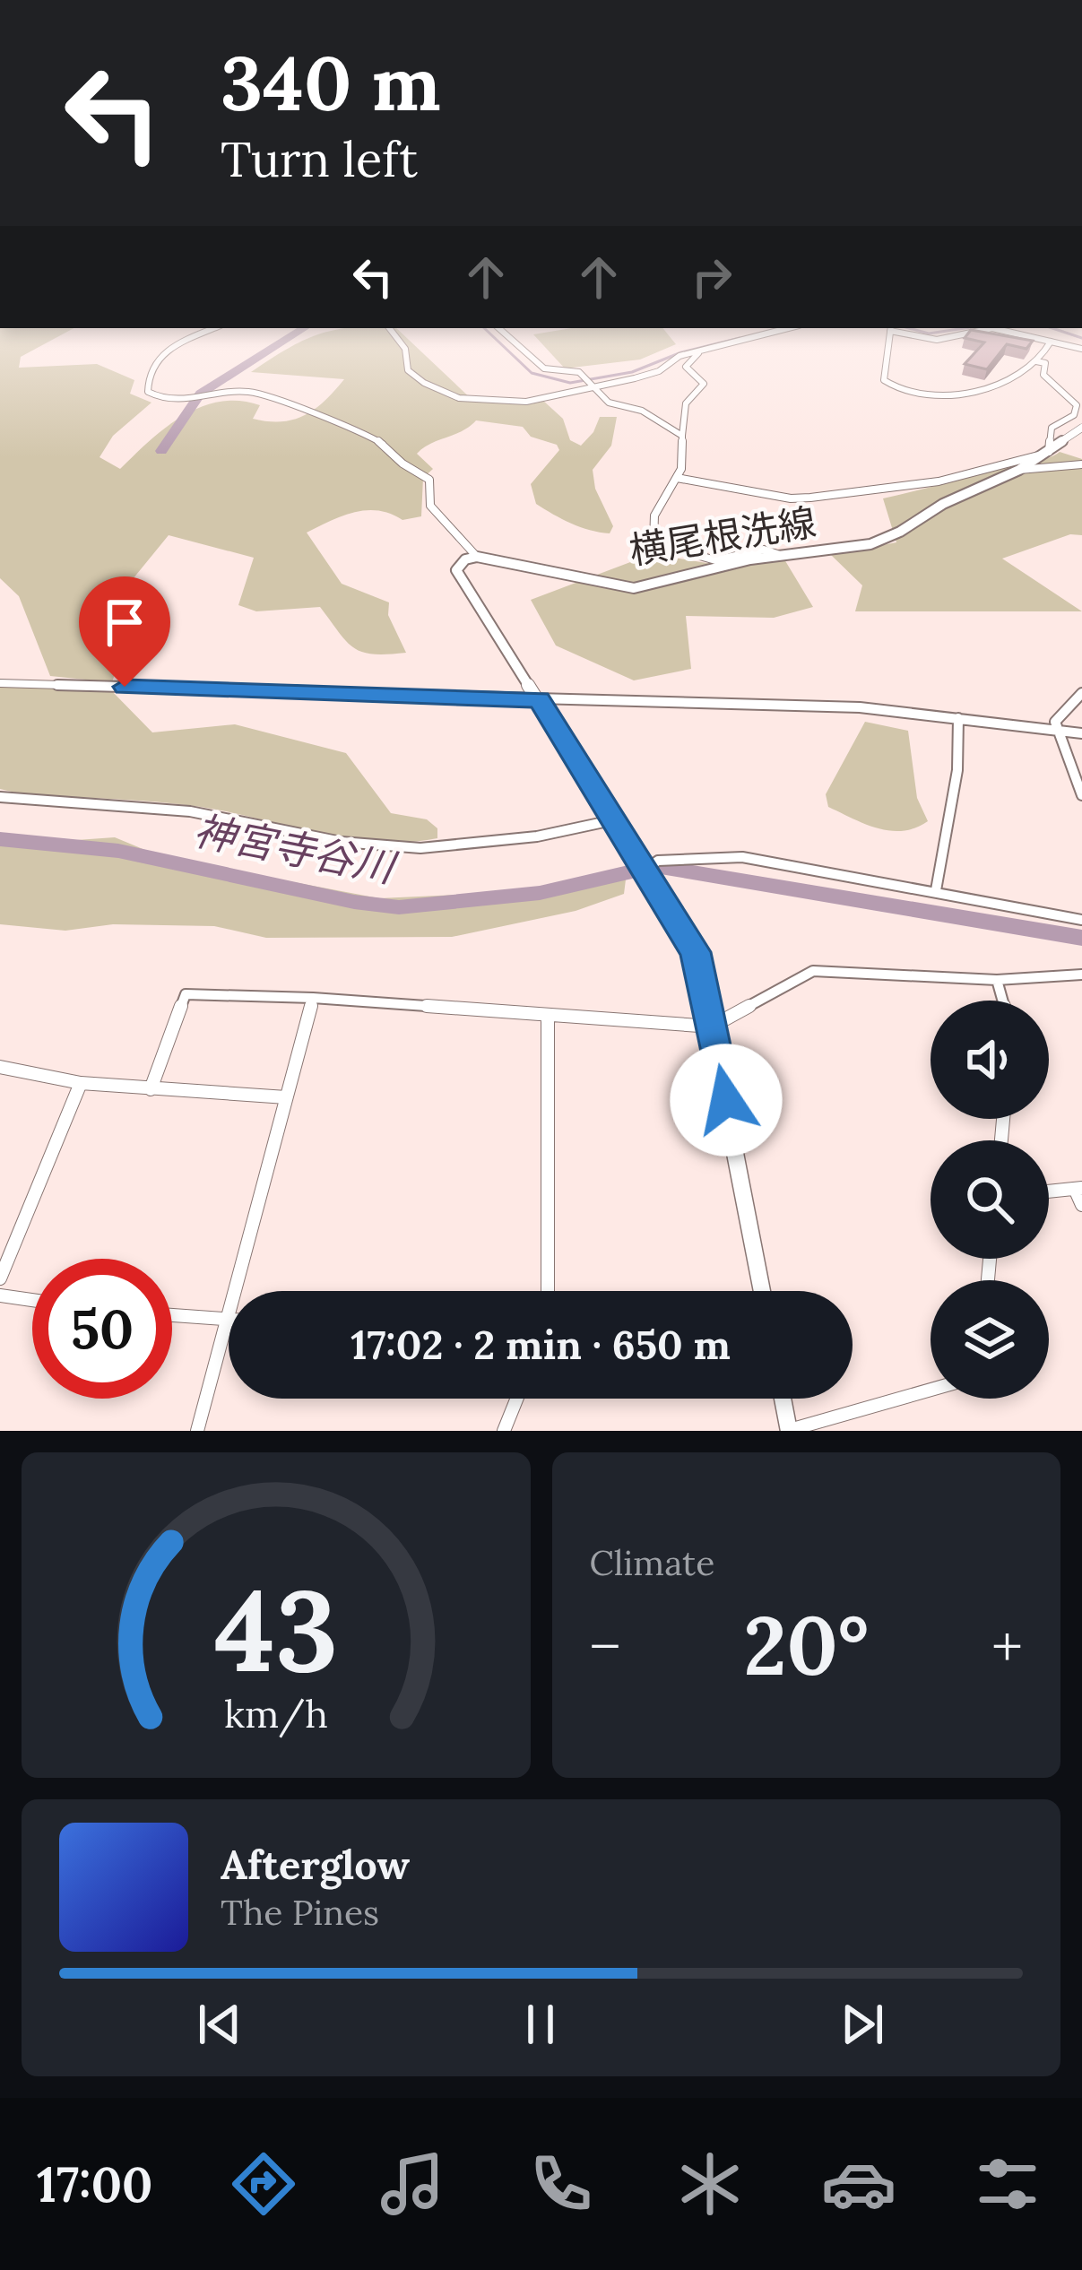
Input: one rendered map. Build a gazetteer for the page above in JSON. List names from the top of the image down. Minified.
{"streets":{"main road":["横尾根洗線"]},"water":["神宮寺谷川"],"page":{"turn":["340 m","Turn left"],"limit":"50","trip":"17:02 · 2 min · 650 m","tile":"Climate","heat":["−","20°","+"],"song":["Afterglow","The Pines"],"tabs":"17:00","gauge":["43","km/h"]}}
